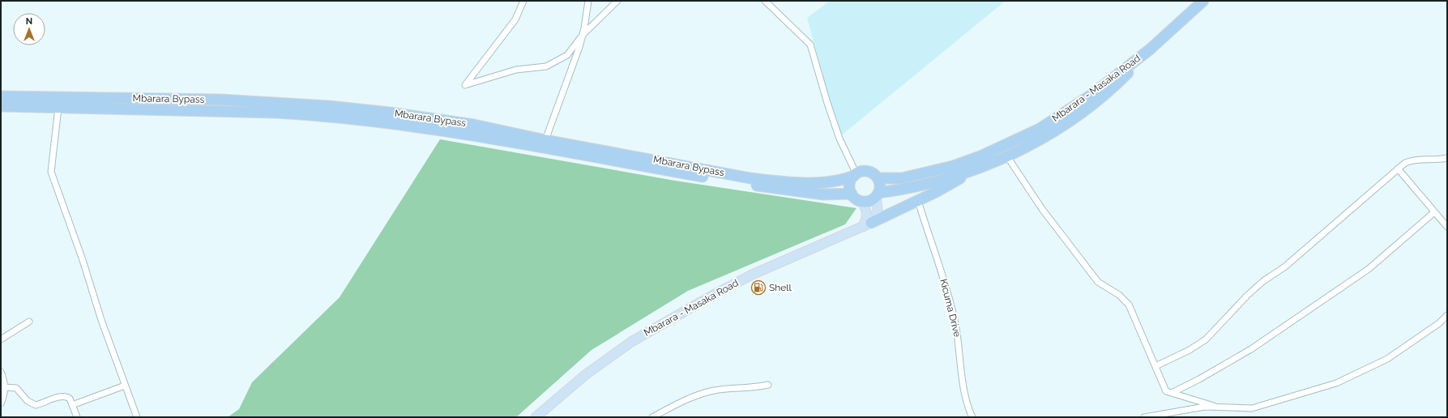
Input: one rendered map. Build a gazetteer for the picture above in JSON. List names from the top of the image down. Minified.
{"streets":{"highway":["Mbarara - Masaka Road","Mbarara Bypass"],"street":["Kicuma Drive"]},"crossings":[["Mbarara - Masaka Road","Mbarara Bypass"]],"places":{"fuel station":["Shell"]},"north":"top"}
